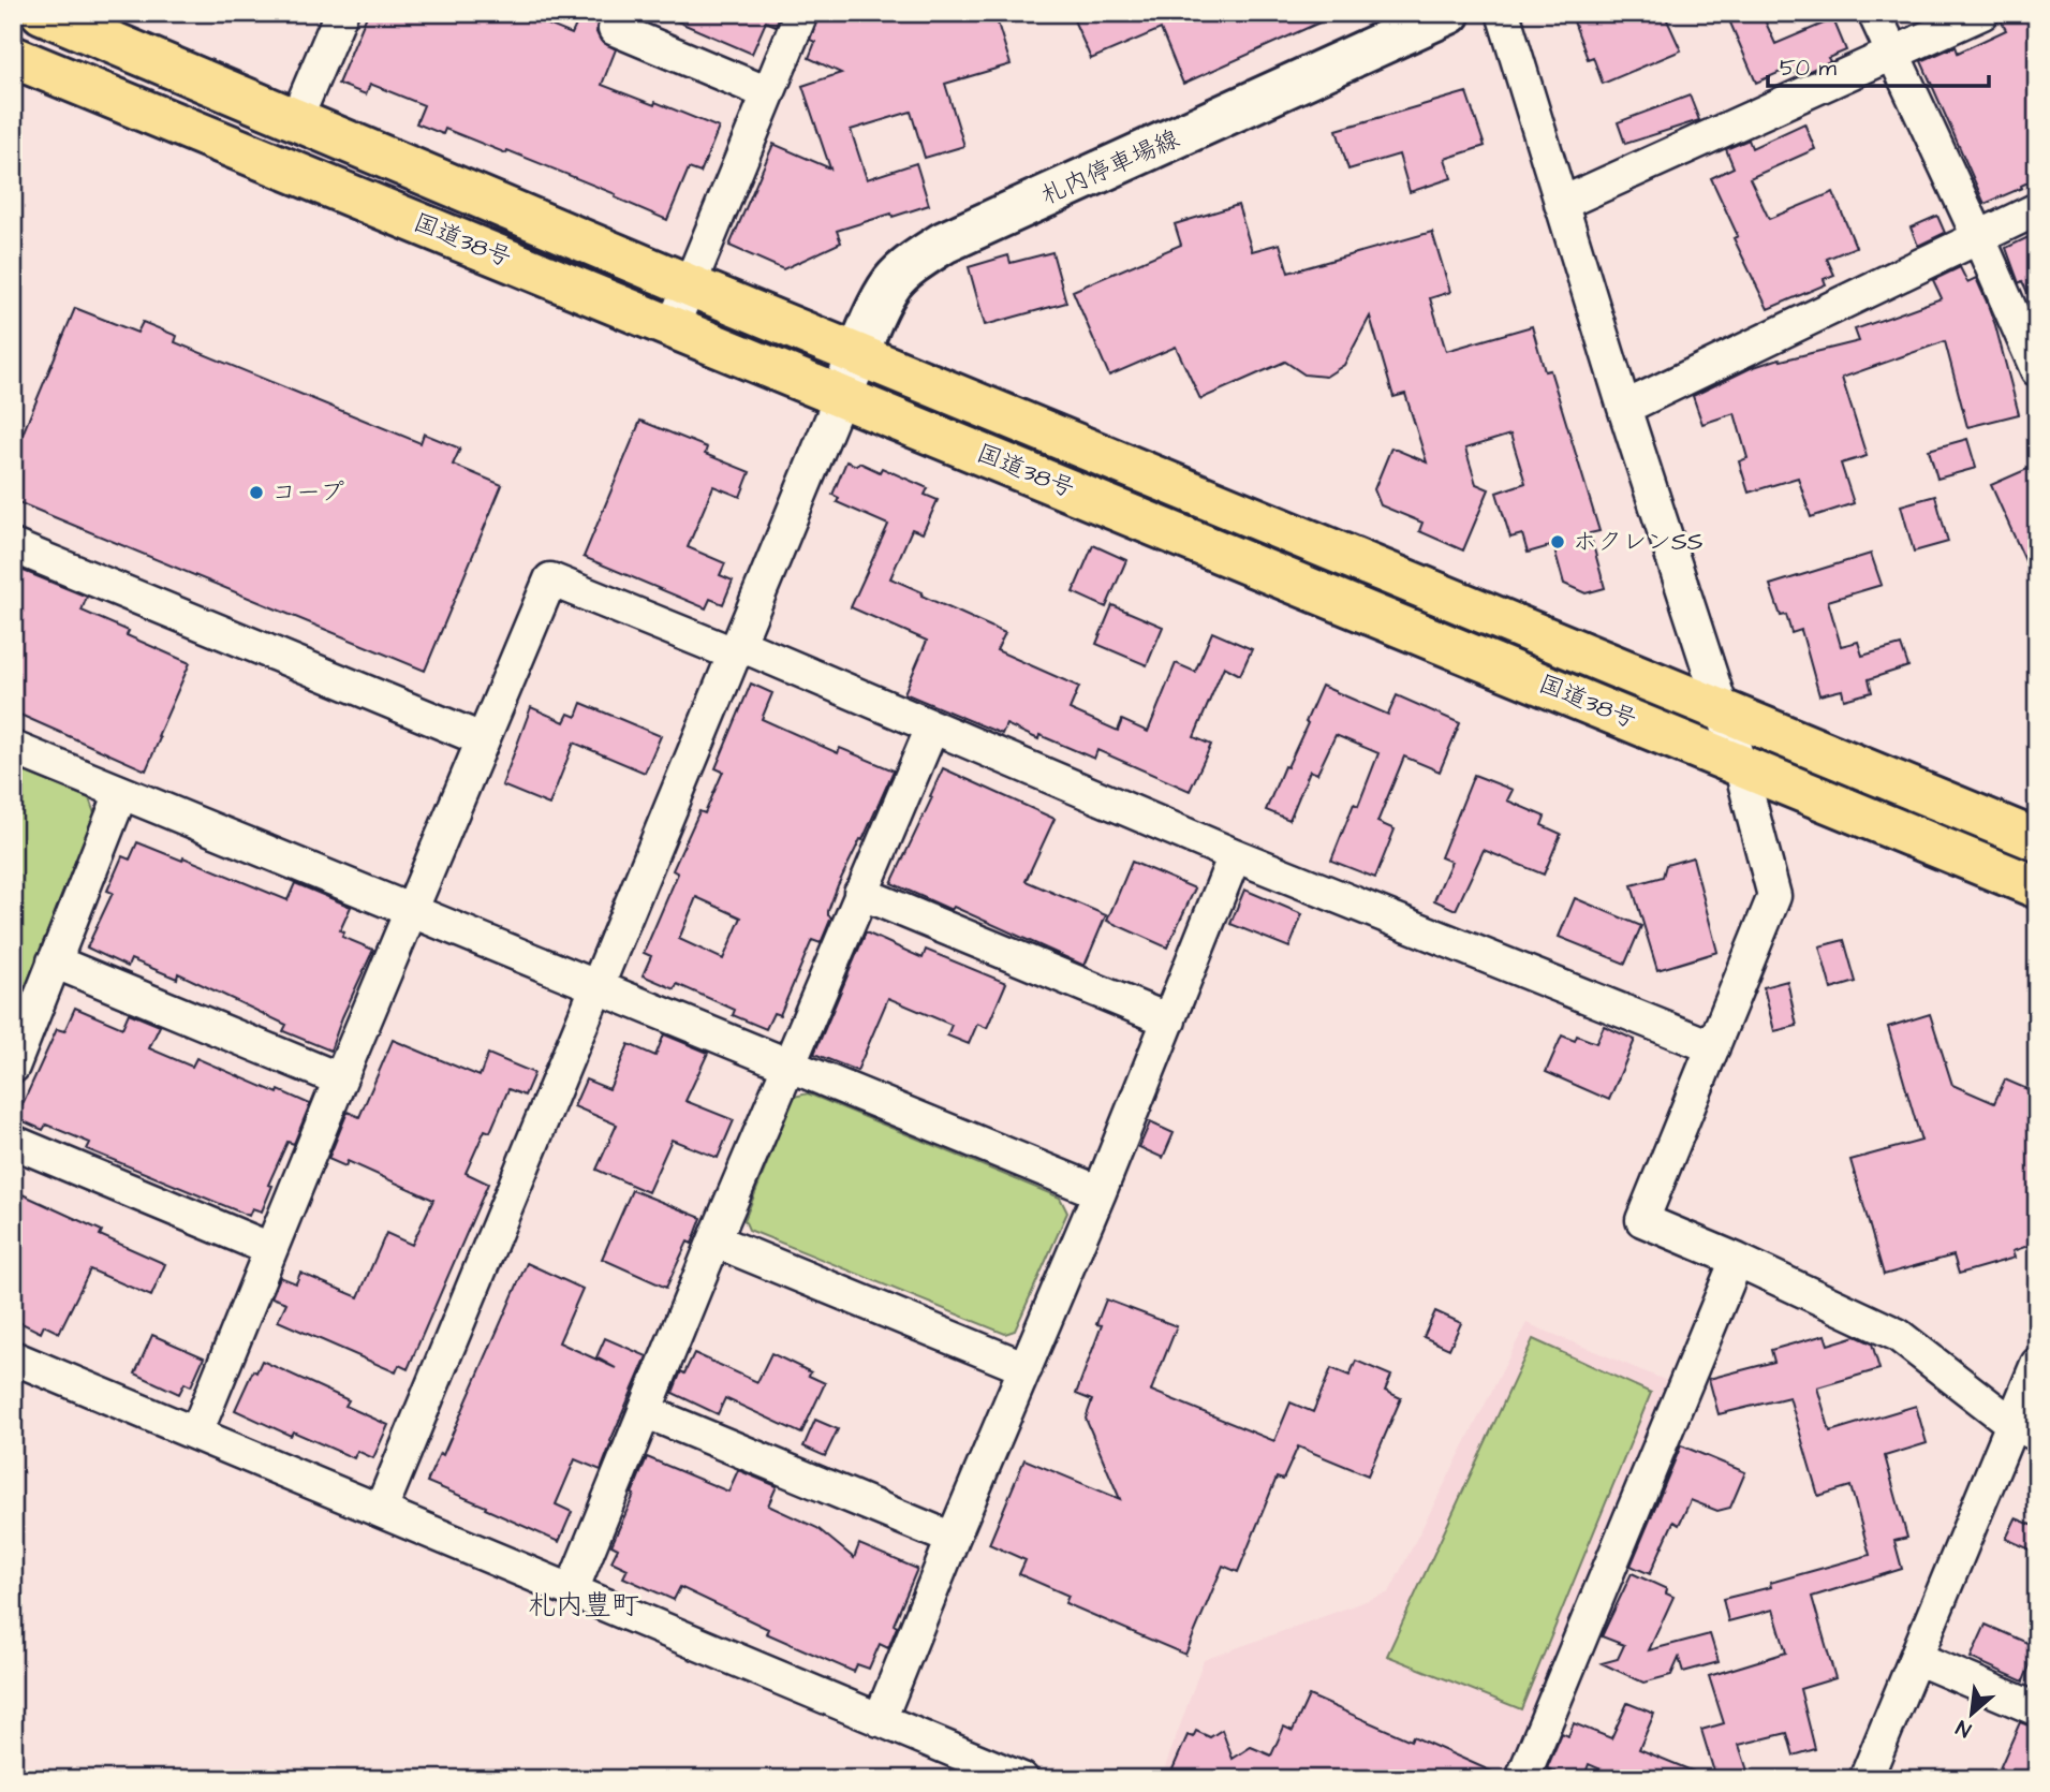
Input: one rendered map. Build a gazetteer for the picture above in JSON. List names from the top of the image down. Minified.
{"streets":{"highway":["国道38号"],"main road":["札内停車場線"]},"crossings":[["札内停車場線","国道38号"]],"districts":["札内豊町"],"places":["コープ","ホクレンSS"],"scale_bar":"50 m","north":"bottom left"}
